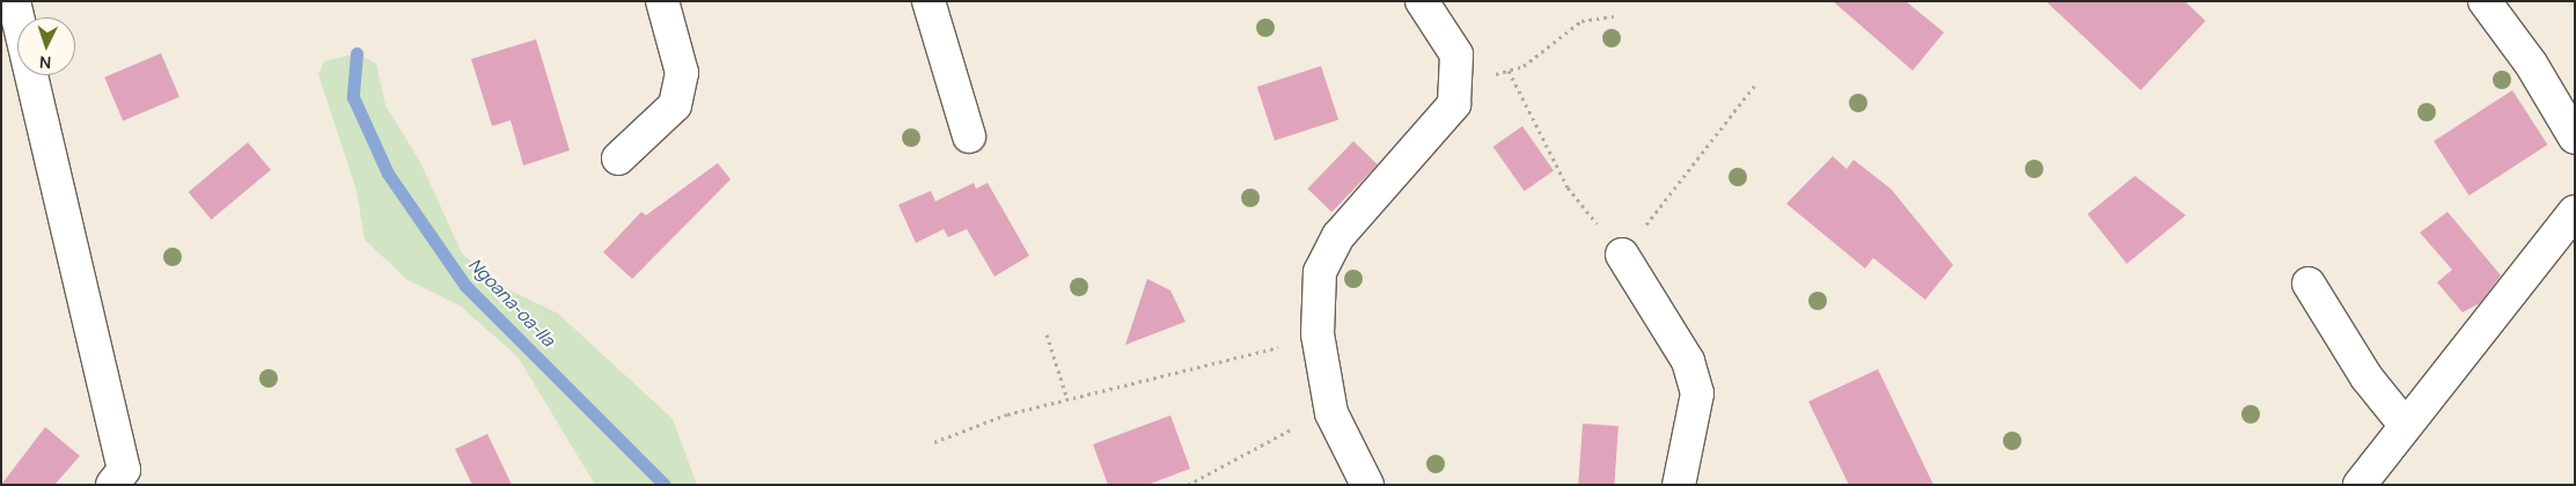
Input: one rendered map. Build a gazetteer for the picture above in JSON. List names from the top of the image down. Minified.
{"water":["Ngoana-oa-lla"],"north":"bottom"}
